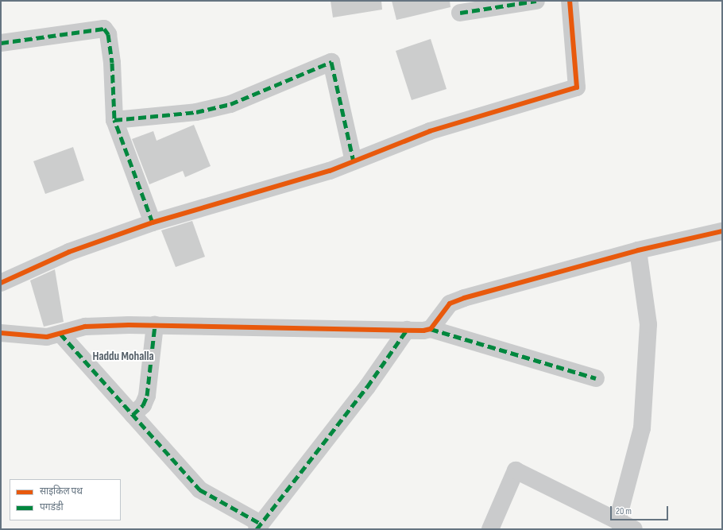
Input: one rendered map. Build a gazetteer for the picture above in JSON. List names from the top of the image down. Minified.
{"districts":["Haddu Mohalla"],"legend":["साइकिल पथ","पगडंडी"],"scale_bar":"20 m"}
